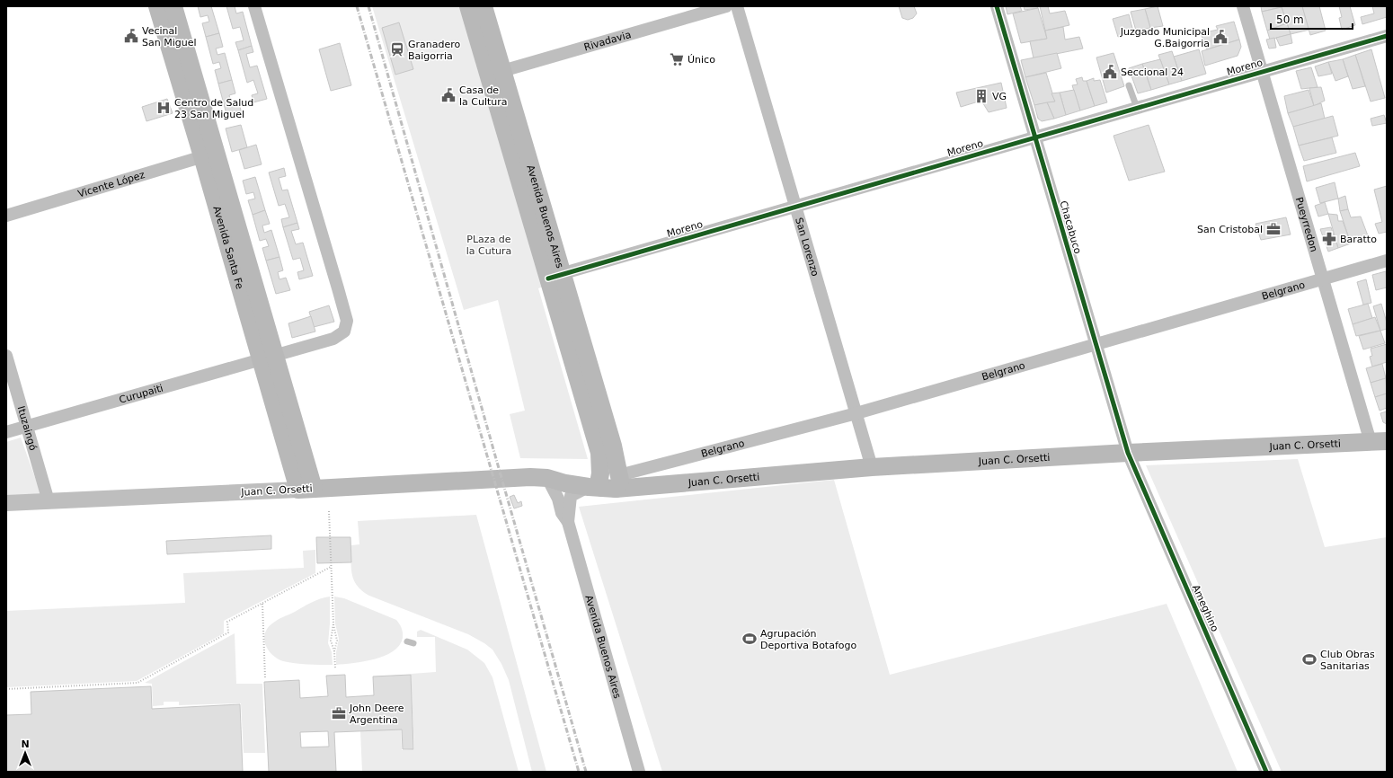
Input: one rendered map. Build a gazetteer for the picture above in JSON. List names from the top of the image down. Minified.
{"streets":{"main road":["Avenida Buenos Aires","Avenida Santa Fe","Juan C. Orsetti"],"street":["Rivadavia","Moreno","Vicente López","Pueyrredon","Chacabuco","San Lorenzo","Belgrano","Curupaiti","Ituzaingó","Ameghino"]},"crossings":[["Rivadavia","Avenida Buenos Aires"],["Moreno","Avenida Buenos Aires"],["Moreno","Pueyrredon"],["Moreno","Chacabuco"],["Moreno","San Lorenzo"],["Vicente López","Avenida Santa Fe"],["Avenida Buenos Aires","Belgrano"],["Avenida Buenos Aires","Juan C. Orsetti"],["Pueyrredon","Belgrano"],["Pueyrredon","Juan C. Orsetti"],["Chacabuco","Belgrano"],["Chacabuco","Juan C. Orsetti"],["Chacabuco","Ameghino"],["San Lorenzo","Belgrano"],["San Lorenzo","Juan C. Orsetti"],["Avenida Santa Fe","Curupaiti"],["Avenida Santa Fe","Juan C. Orsetti"],["Belgrano","Juan C. Orsetti"],["Curupaiti","Ituzaingó"],["Ituzaingó","Juan C. Orsetti"],["Juan C. Orsetti","Ameghino"]],"parks":["PLaza de la Cutura"],"places":{"public building":["Vecinal San Miguel","Juzgado Municipal G.Baigorria","Seccional 24","Casa de la Cultura"],"station":["Granadero Baigorria"],"supermarket":["Único"],"building":["VG"],"hospital":["Centro de Salud 23 San Miguel"],"office":["San Cristobal","John Deere Argentina"],"pharmacy":["Baratto"],"sports":["Agrupación Deportiva Botafogo","Club Obras Sanitarias"]},"scale_bar":"50 m","north":"top"}
